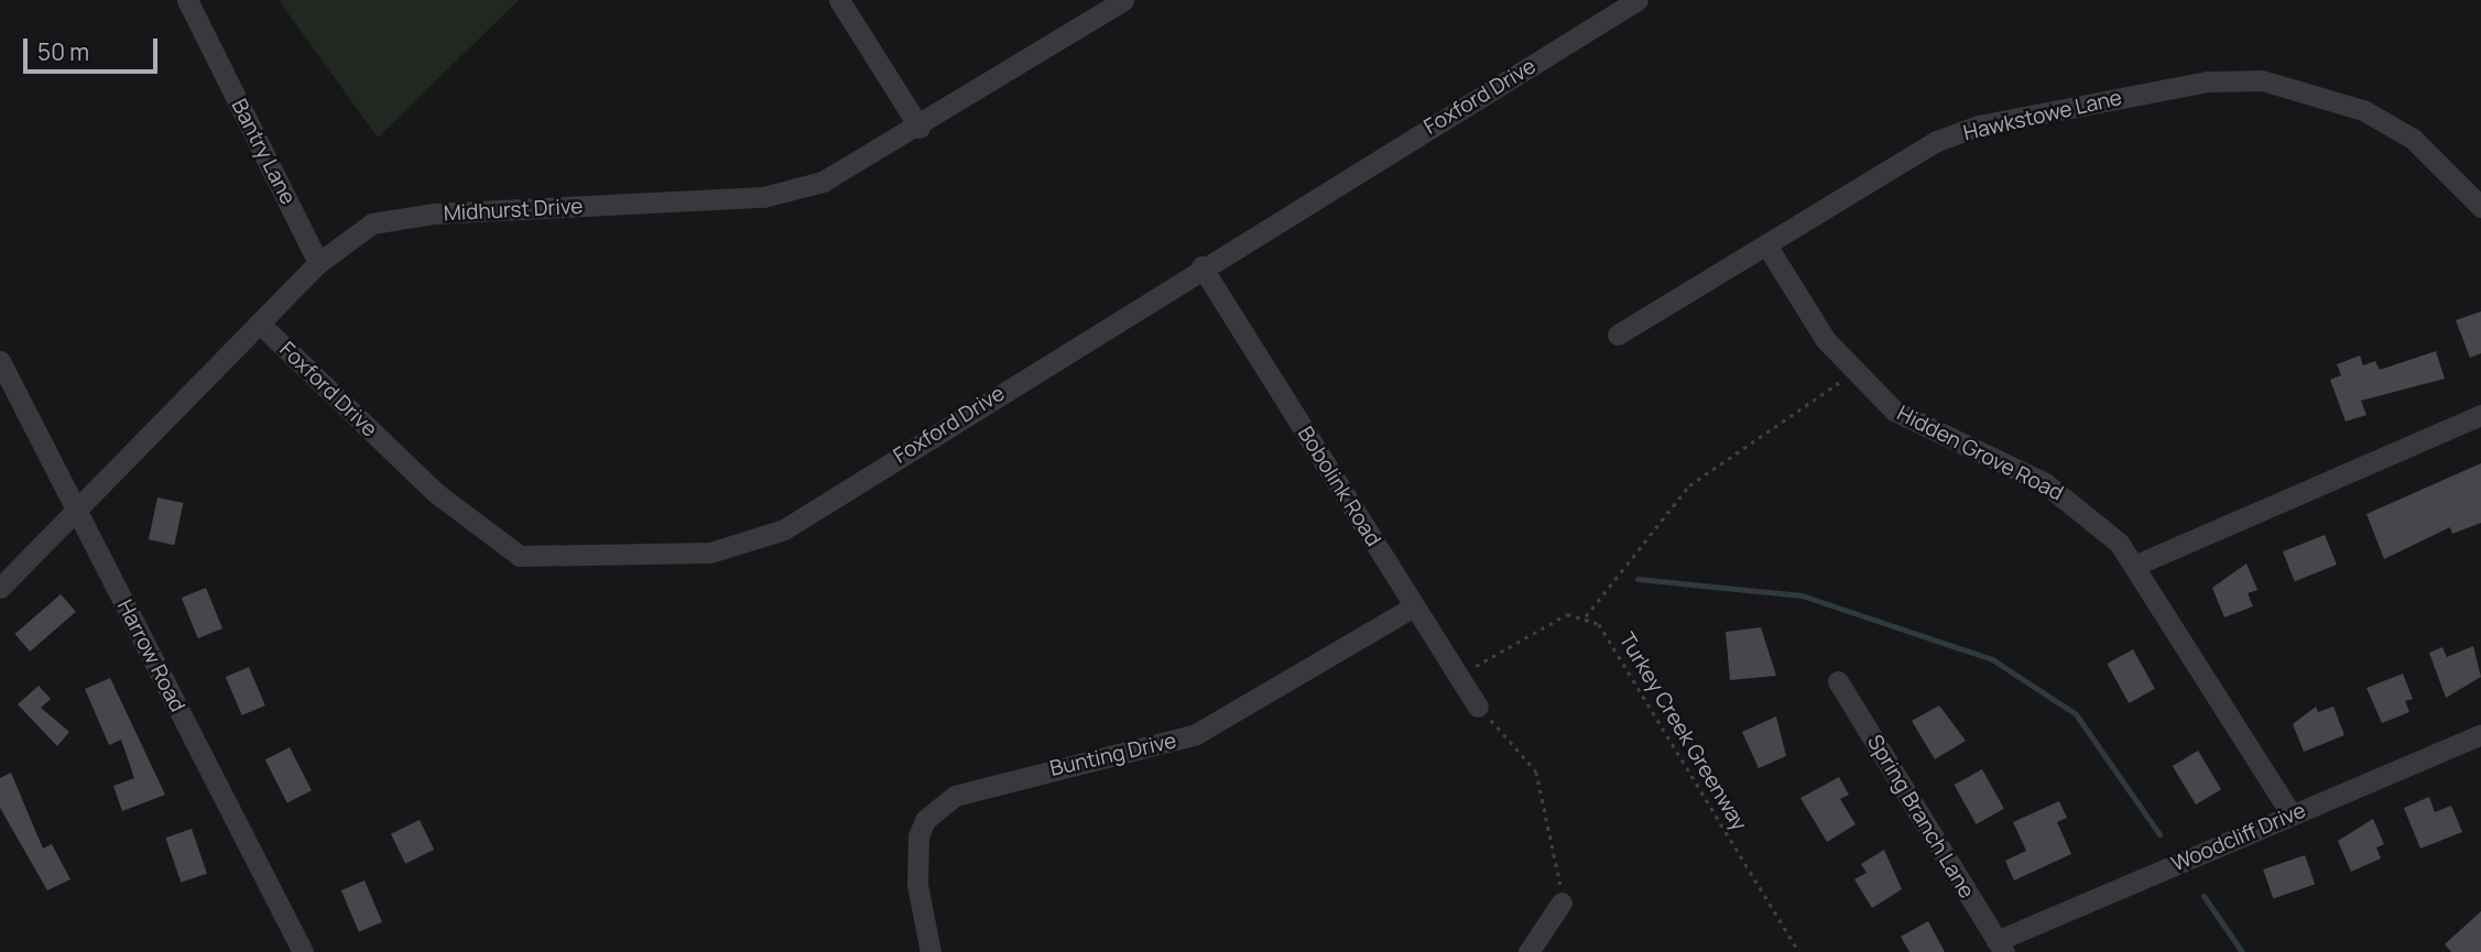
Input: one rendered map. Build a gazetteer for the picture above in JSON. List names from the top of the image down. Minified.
{"streets":{"street":["Foxford Drive","Hawkstowe Lane","Bantry Lane","Midhurst Drive","Hidden Grove Road","Bobolink Road","Harrow Road","Bunting Drive","Spring Branch Lane","Woodcliff Drive"],"path":["Turkey Creek Greenway"]},"crossings":[["Foxford Drive","Midhurst Drive"],["Foxford Drive","Bobolink Road"],["Hawkstowe Lane","Hidden Grove Road"],["Bantry Lane","Midhurst Drive"],["Midhurst Drive","Harrow Road"],["Hidden Grove Road","Woodcliff Drive"],["Bobolink Road","Bunting Drive"],["Spring Branch Lane","Woodcliff Drive"]],"scale_bar":"50 m"}
